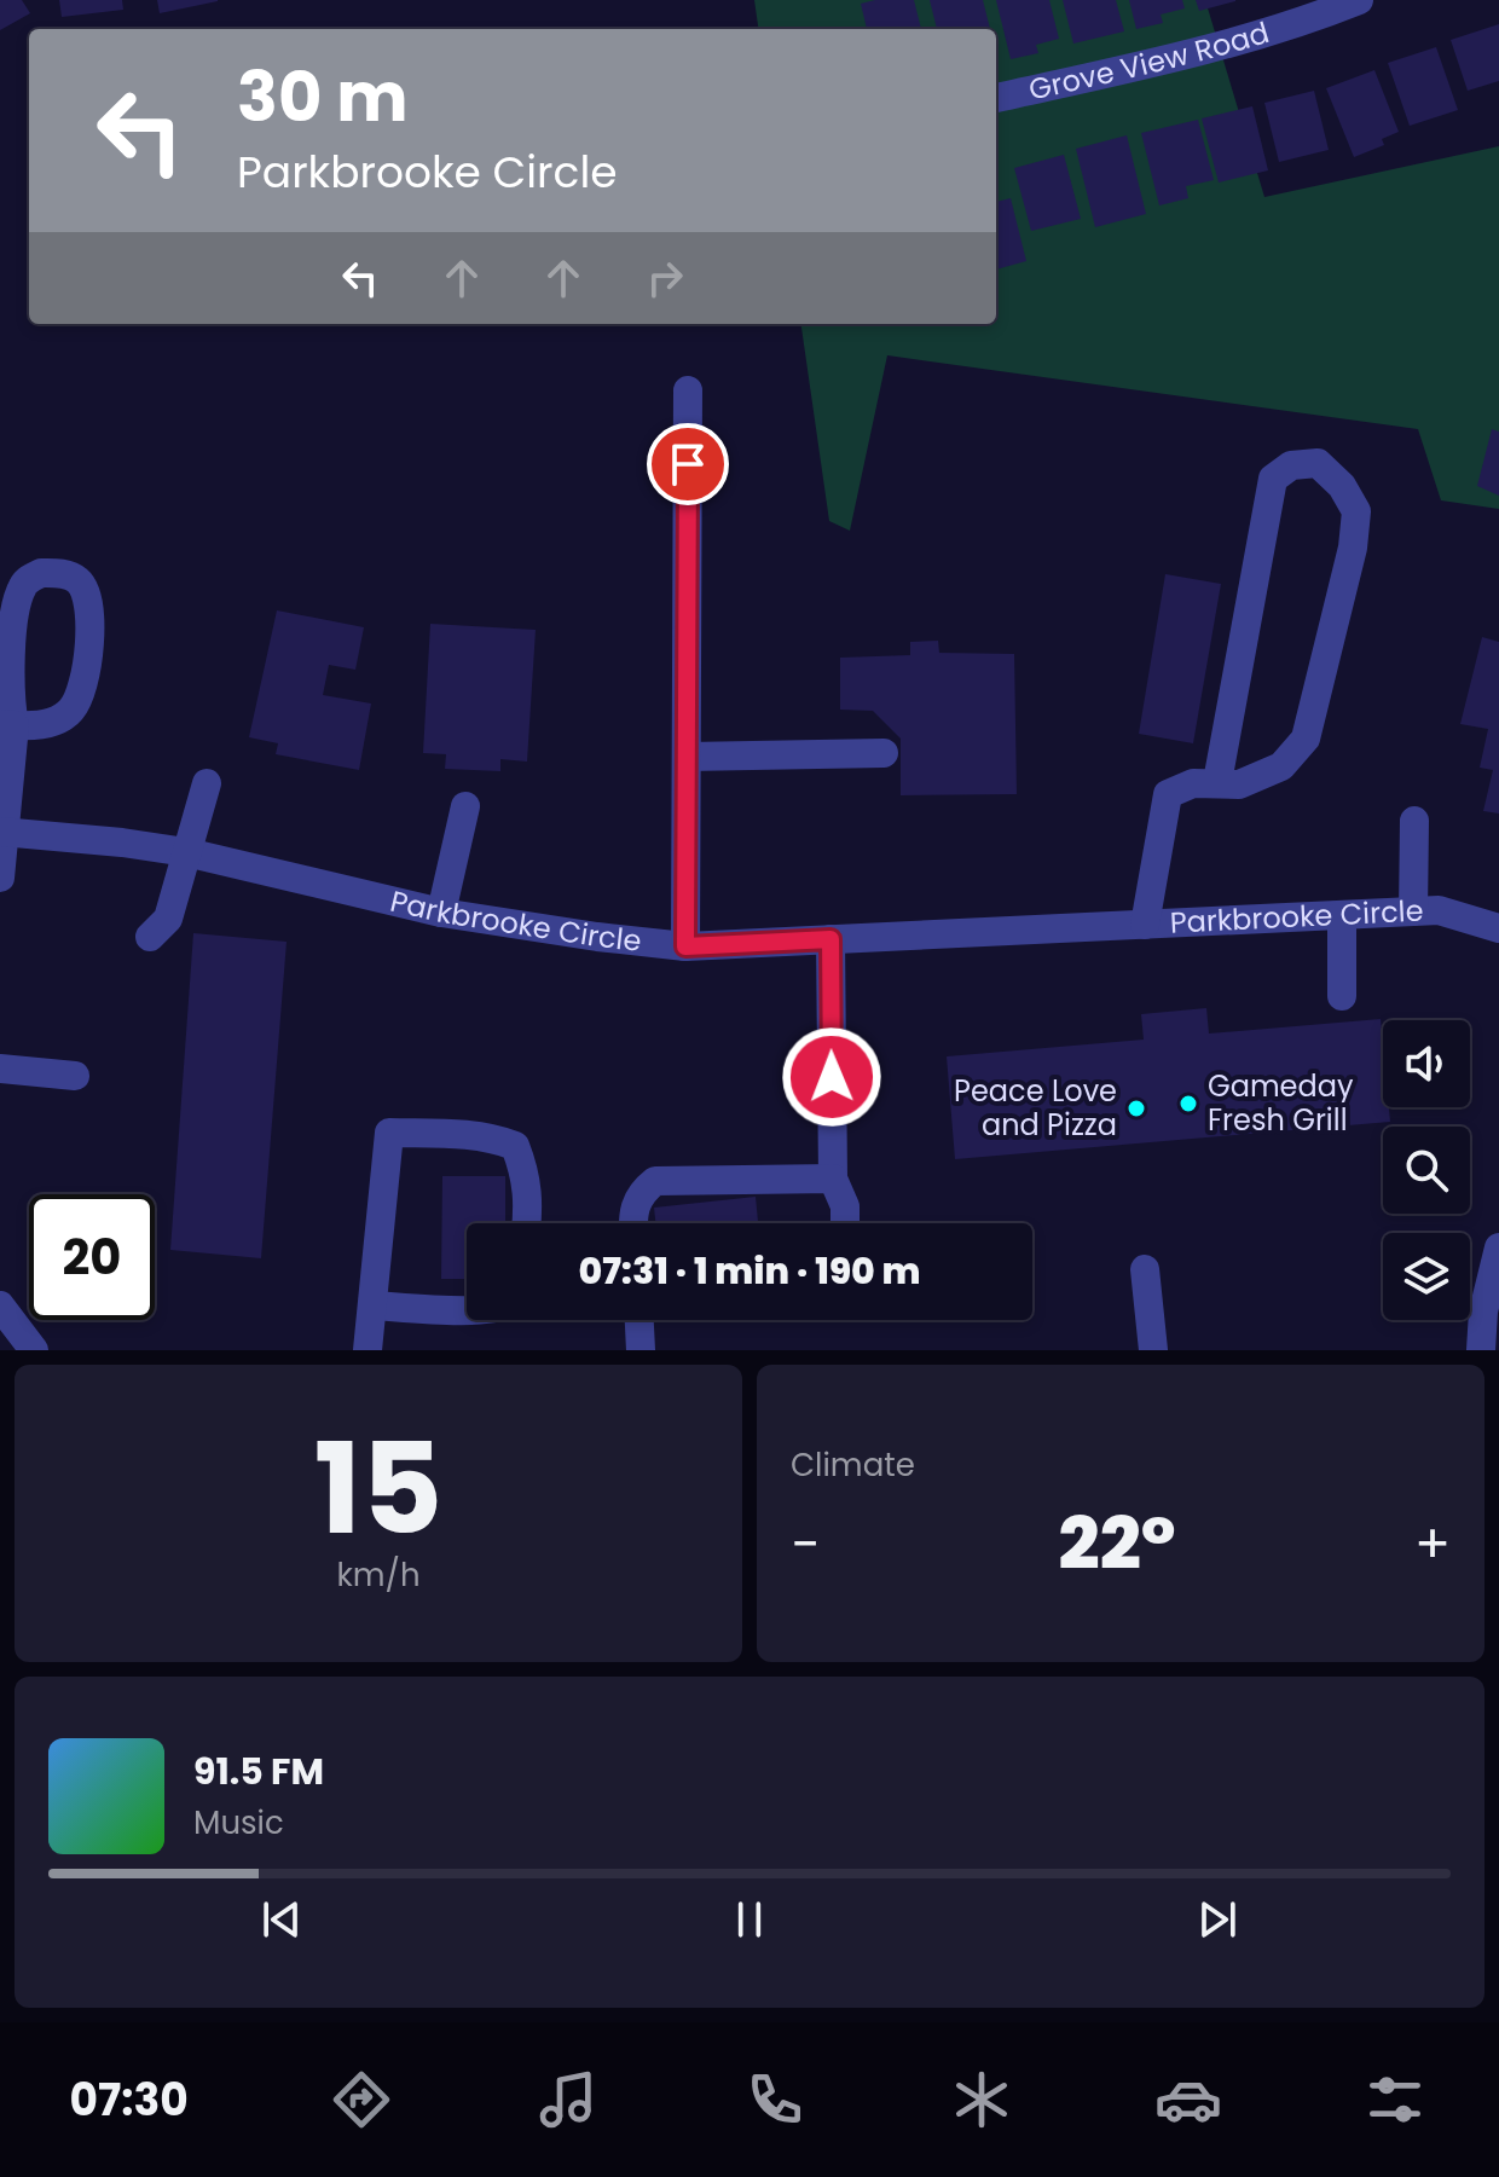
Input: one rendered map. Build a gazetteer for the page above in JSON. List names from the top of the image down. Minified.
{"streets":{"street":["Grove View Road","Parkbrooke Circle"]},"places":["Gameday Fresh Grill","Peace Love and Pizza"],"page":{"turn":["30 m","Parkbrooke Circle"],"limit":"20","trip":"07:31 · 1 min · 190 m","tile":[["15","km/h"],"Climate"],"heat":["−","22°","+"],"song":["91.5 FM","Music"],"tabs":"07:30"}}
